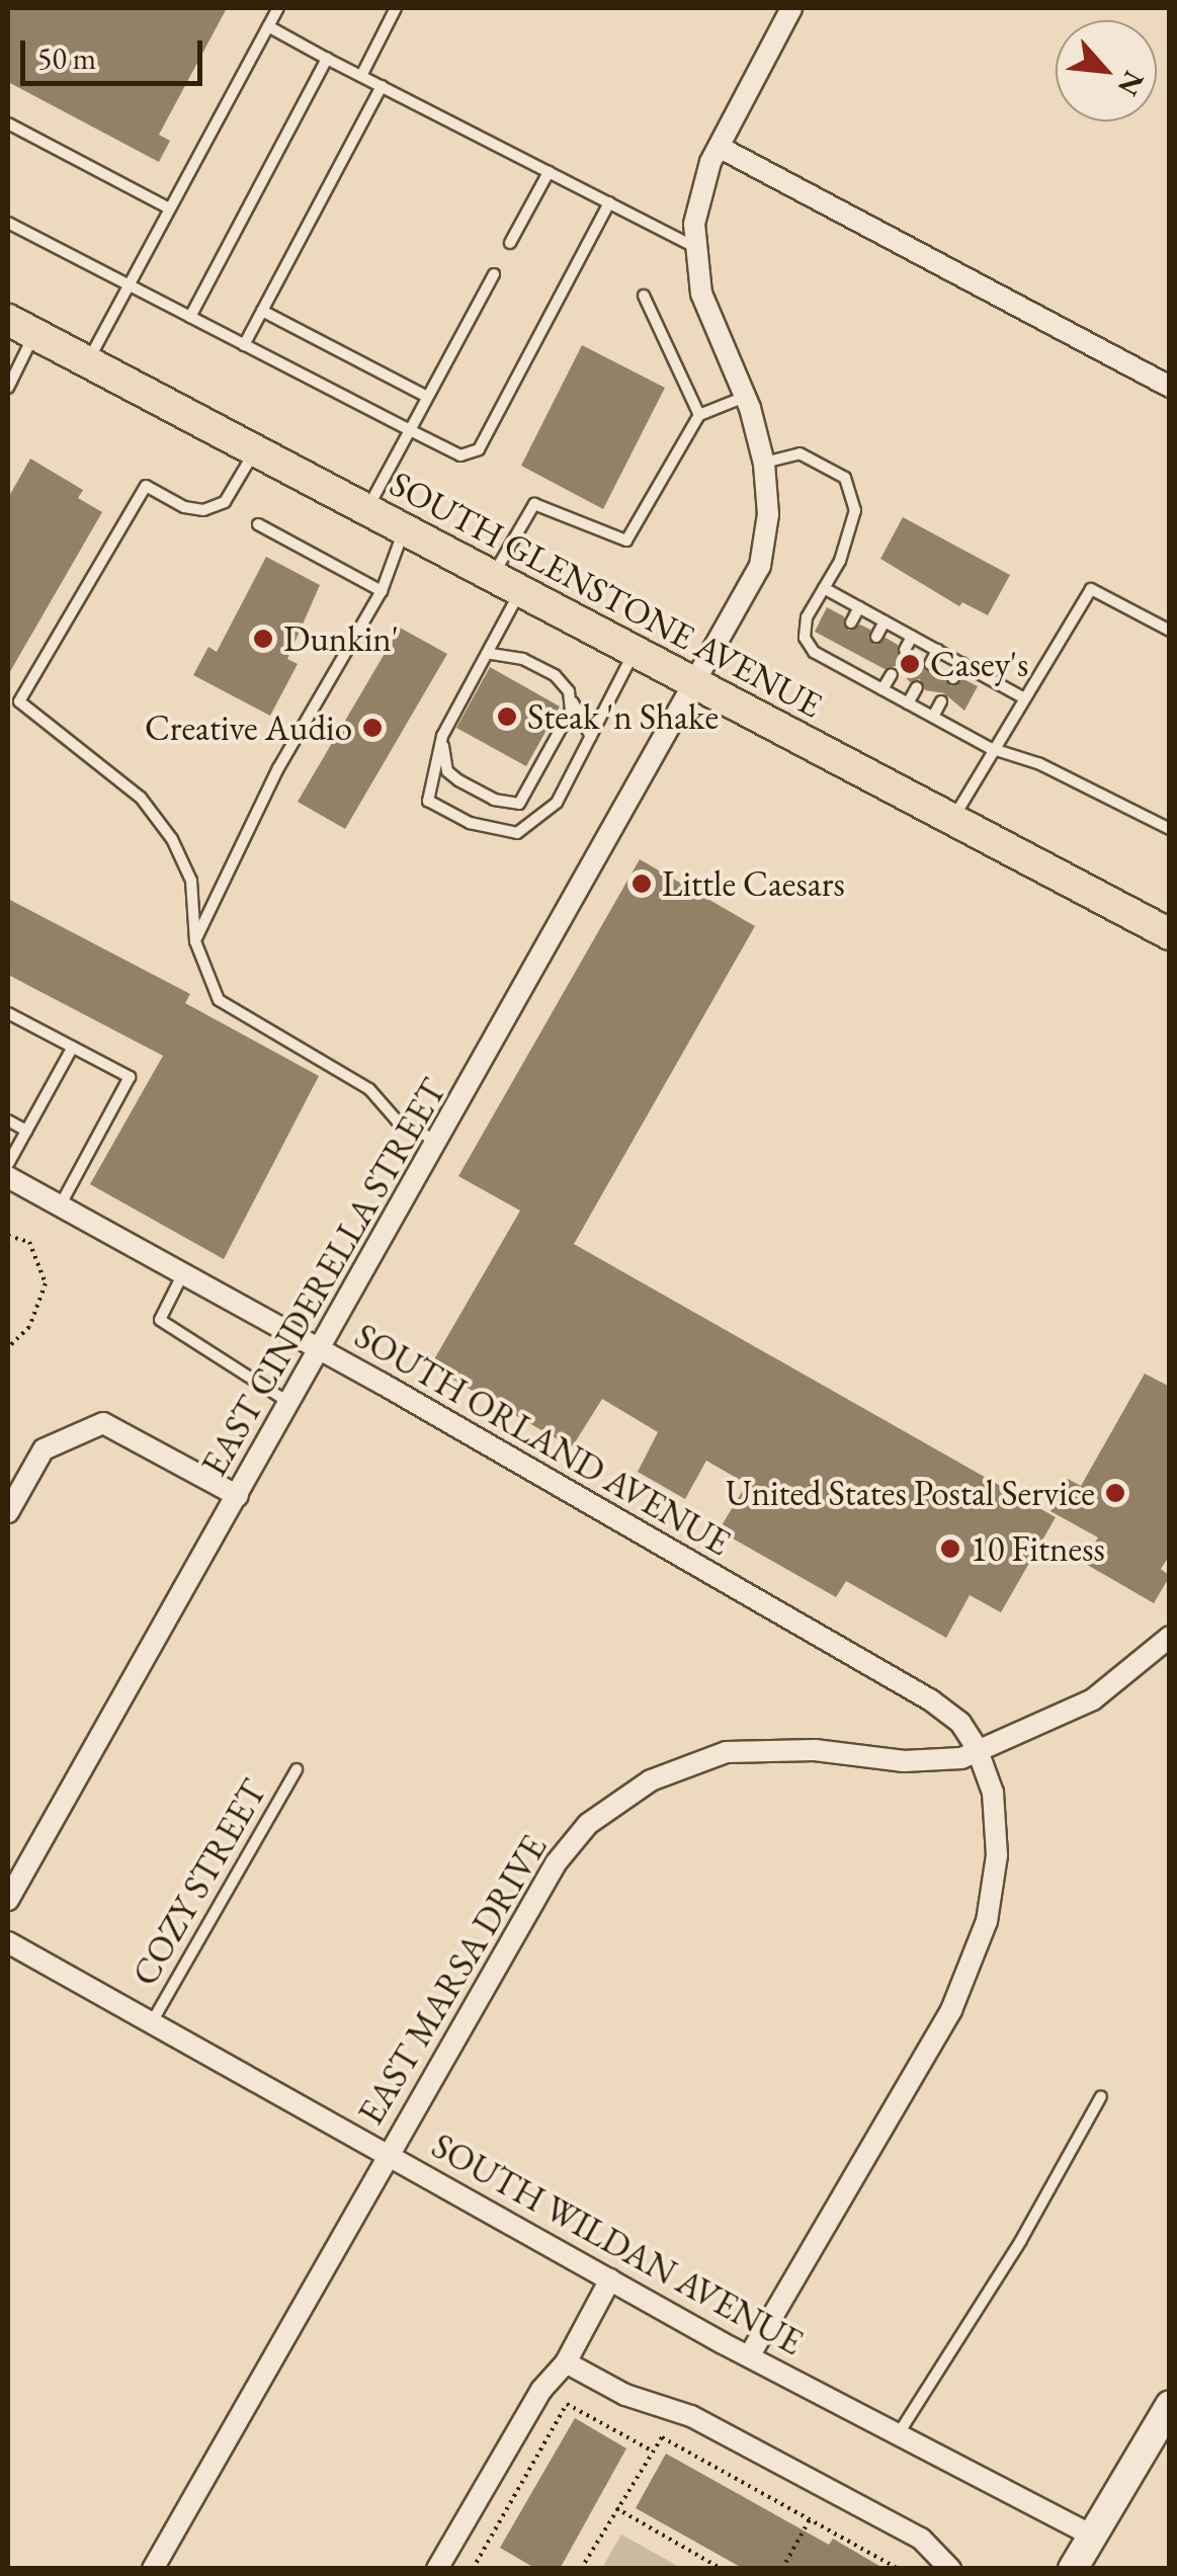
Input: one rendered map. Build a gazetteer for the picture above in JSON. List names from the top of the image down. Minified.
{"streets":{"main road":["SOUTH GLENSTONE AVENUE"],"street":["EAST CINDERELLA STREET","SOUTH ORLAND AVENUE","EAST MARSA DRIVE","SOUTH WILDAN AVENUE"],"lane":["COZY STREET"]},"crossings":[["SOUTH GLENSTONE AVENUE","EAST CINDERELLA STREET"],["EAST CINDERELLA STREET","SOUTH ORLAND AVENUE"],["SOUTH ORLAND AVENUE","EAST MARSA DRIVE"],["COZY STREET","SOUTH WILDAN AVENUE"],["EAST MARSA DRIVE","SOUTH WILDAN AVENUE"]],"places":["Dunkin'","Casey's","Steak 'n Shake","Creative Audio","Little Caesars","United States Postal Service","10 Fitness"],"scale_bar":"50 m","north":"bottom right"}
